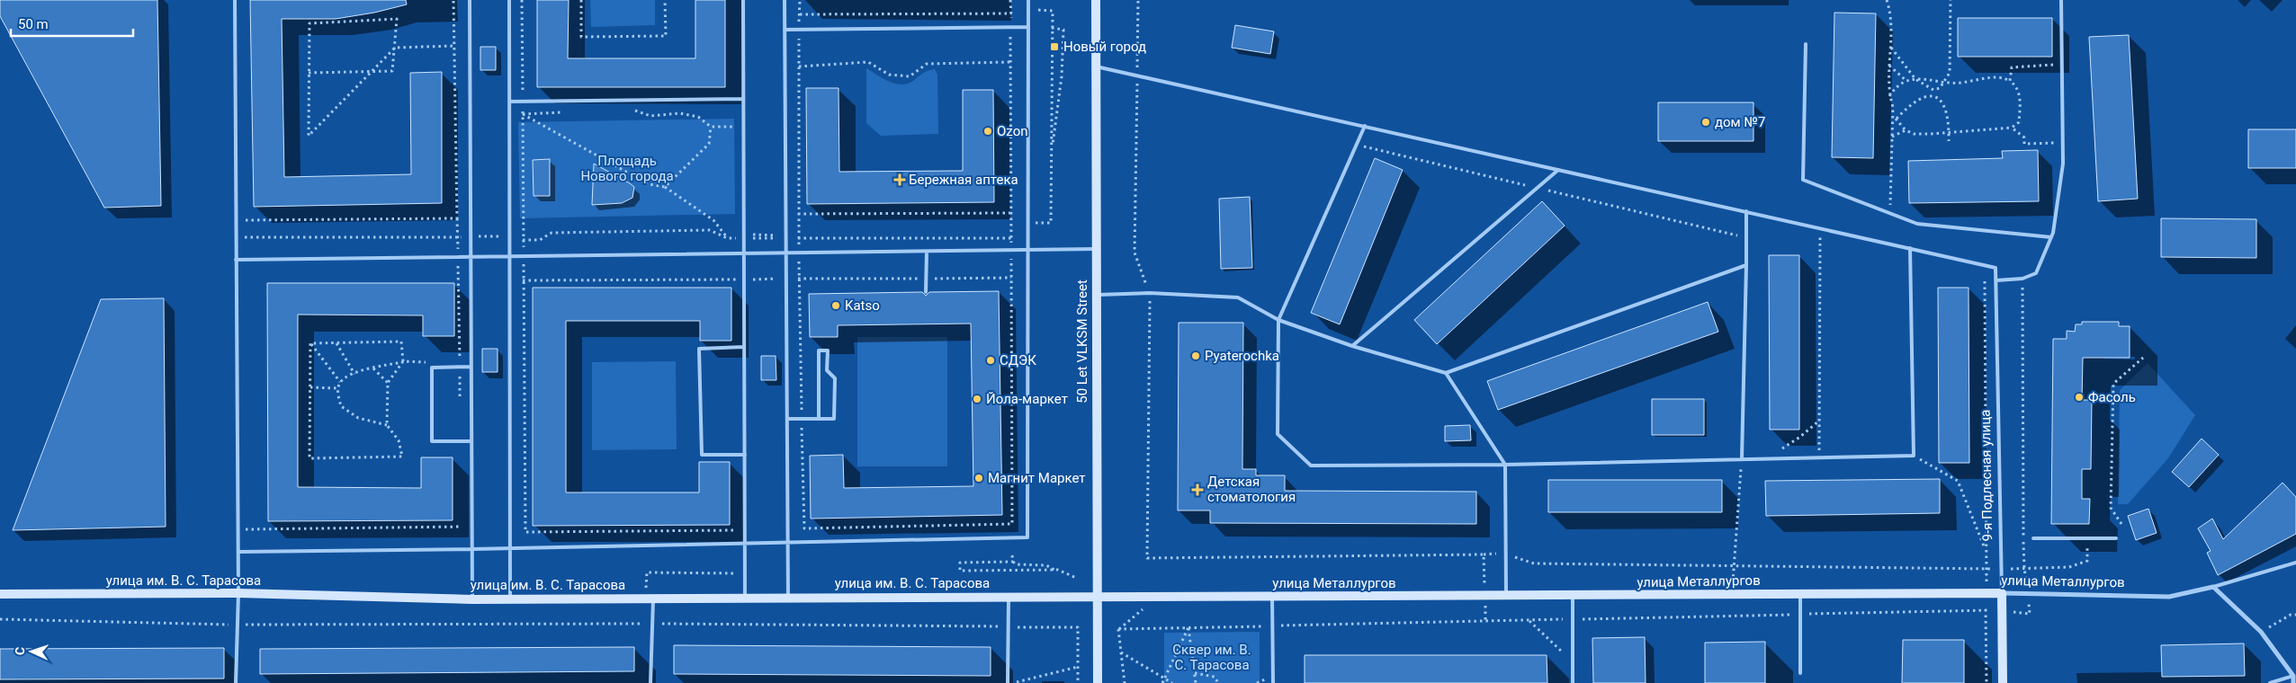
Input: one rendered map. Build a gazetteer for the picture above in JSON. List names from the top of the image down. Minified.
{"streets":{"main road":["50 Let VLKSM Street","9-я Подлесная улица","улица им. В. С. Тарасова","улица Металлургов"]},"crossings":[["50 Let VLKSM Street","улица им. В. С. Тарасова"],["50 Let VLKSM Street","улица Металлургов"],["9-я Подлесная улица","улица Металлургов"],["улица им. В. С. Тарасова","улица Металлургов"]],"parks":["Площадь Нового города","Сквер им. В. С. Тарасова"],"places":{"transit":["Новый город"],"other":["дом №7","Ozon","Katso","Pyaterochka","СДЭК","Фасоль","Йола-маркет","Магнит Маркет"],"health":["Бережная аптека","Детская стоматология"]},"scale_bar":"50 m","north":"left"}
